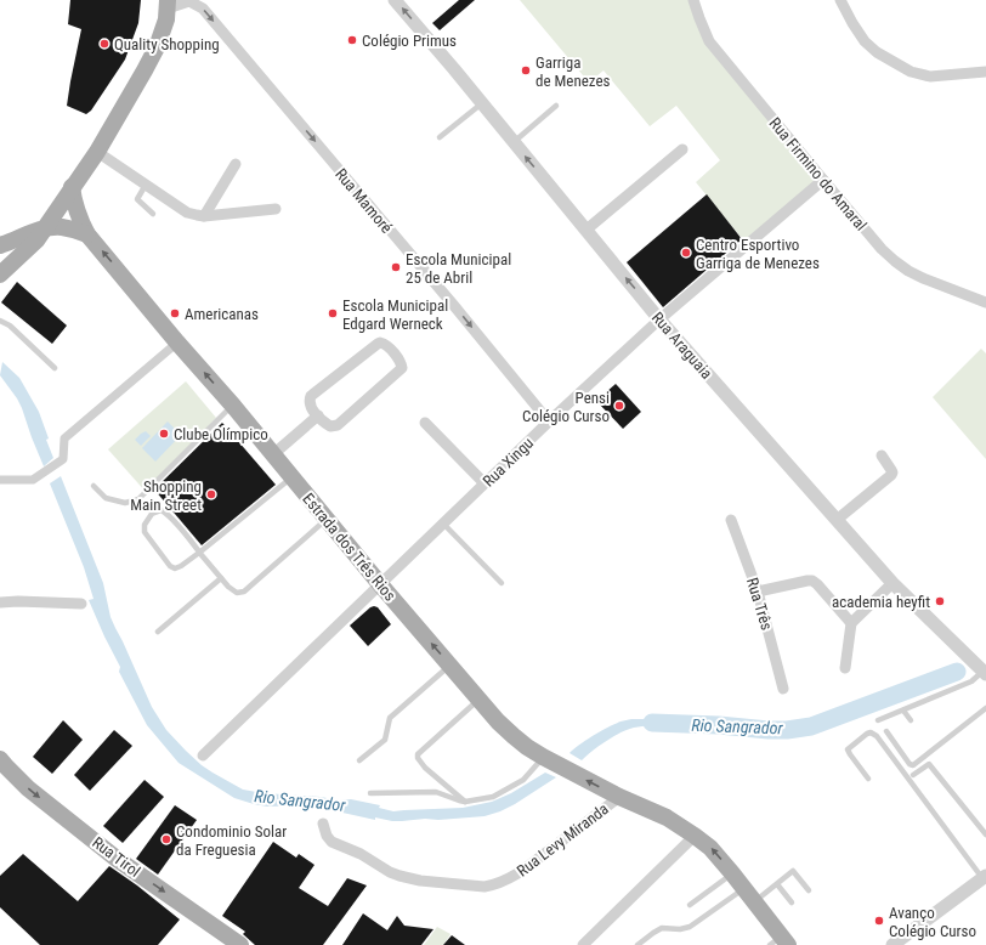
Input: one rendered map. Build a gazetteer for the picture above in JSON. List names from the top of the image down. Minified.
{"streets":{"main road":["Estrada dos Três Rios","Rua Tirol"],"street":["Rua Firmino do Amaral","Rua Mamoré","Rua Araguaia","Rua Xingu","Rua Três","Rua Levy Miranda"]},"crossings":[["Rua Firmino do Amaral","Rua Xingu"],["Rua Mamoré","Rua Xingu"],["Rua Araguaia","Rua Xingu"],["Rua Xingu","Estrada dos Três Rios"],["Estrada dos Três Rios","Rua Levy Miranda"]],"one_way":["Rua Mamoré","Rua Araguaia","Estrada dos Três Rios","Rua Tirol"],"water":["Rio Sangrador"],"places":["Colégio Primus","Quality Shopping","Garriga de Menezes","Centro Esportivo Garriga de Menezes","Escola Municipal 25 de Abril","Americanas","Escola Municipal Edgard Werneck","Pensi Colégio Curso","Clube Olímpico","Shopping Main Street","academia heyfit","Condominio Solar da Freguesia","Avanço Colégio Curso"]}
